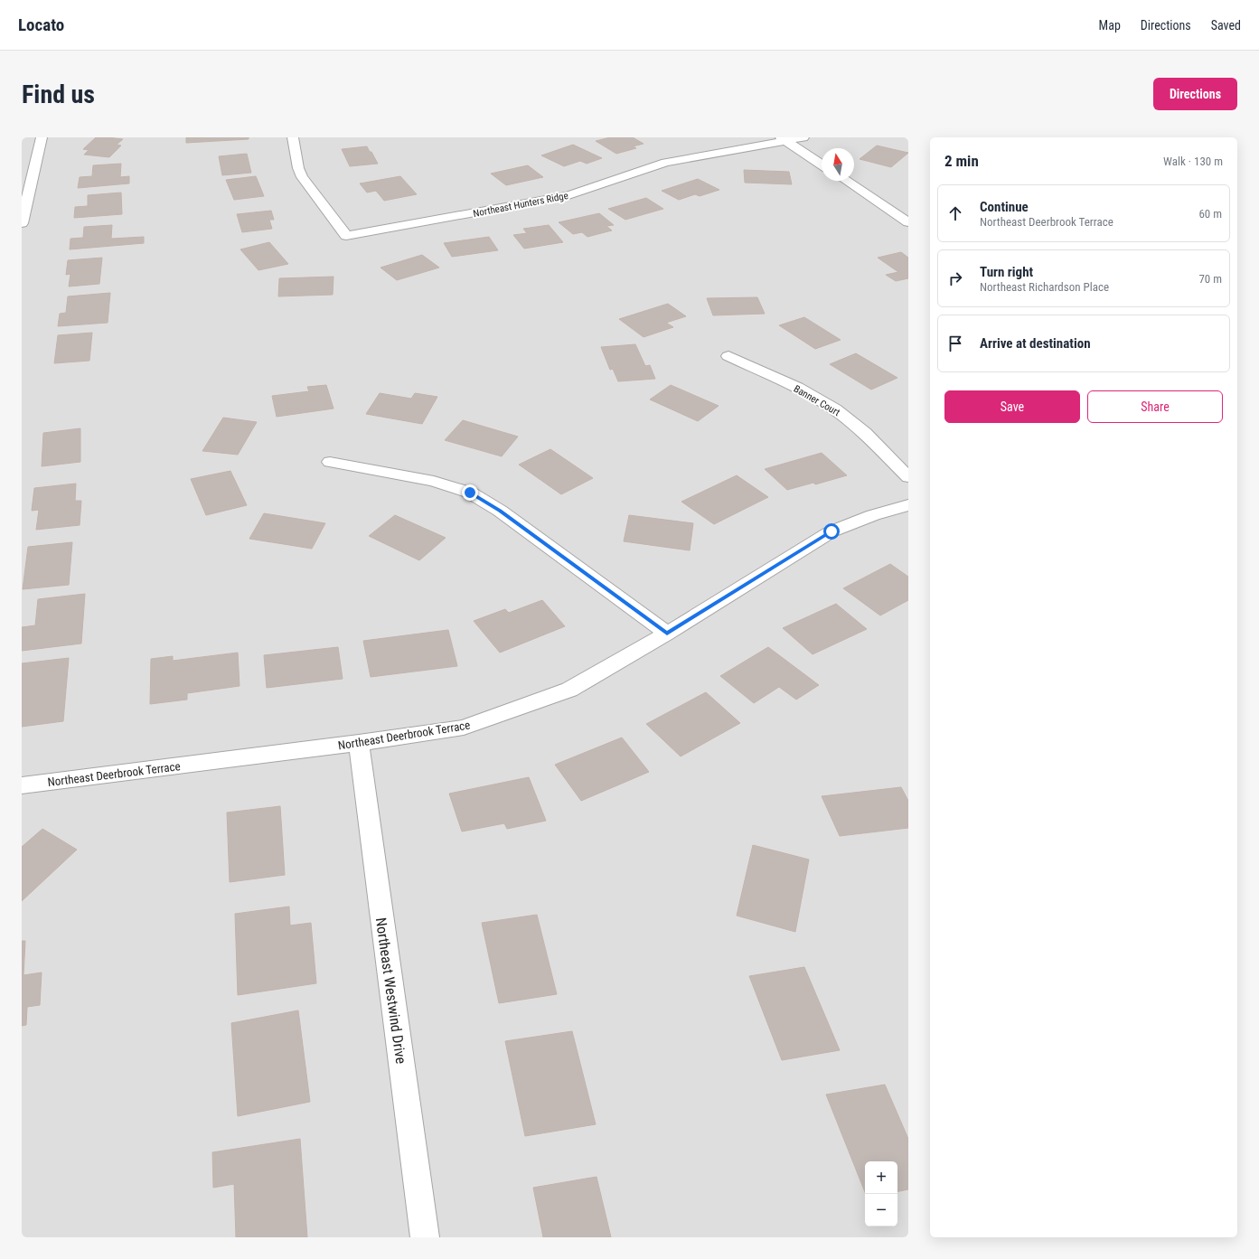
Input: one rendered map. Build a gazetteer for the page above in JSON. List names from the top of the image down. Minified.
{"streets":{"street":["Northeast Hunters Ridge","Banner Court","Northeast Deerbrook Terrace","Northeast Westwind Drive"]},"crossings":[["Northeast Deerbrook Terrace","Northeast Westwind Drive"]],"north":"top","page":{"header":"Locato","nav":["Map","Directions","Saved"],"buttons":["Directions",["Save","Share"]],"title":"Find us","heading":["2 min","Walk · 130 m"],"list":[["Continue","Northeast Deerbrook Terrace","60 m"],["Turn right","Northeast Richardson Place","70 m"],"Arrive at destination"],"map_buttons":["+","−"]}}
